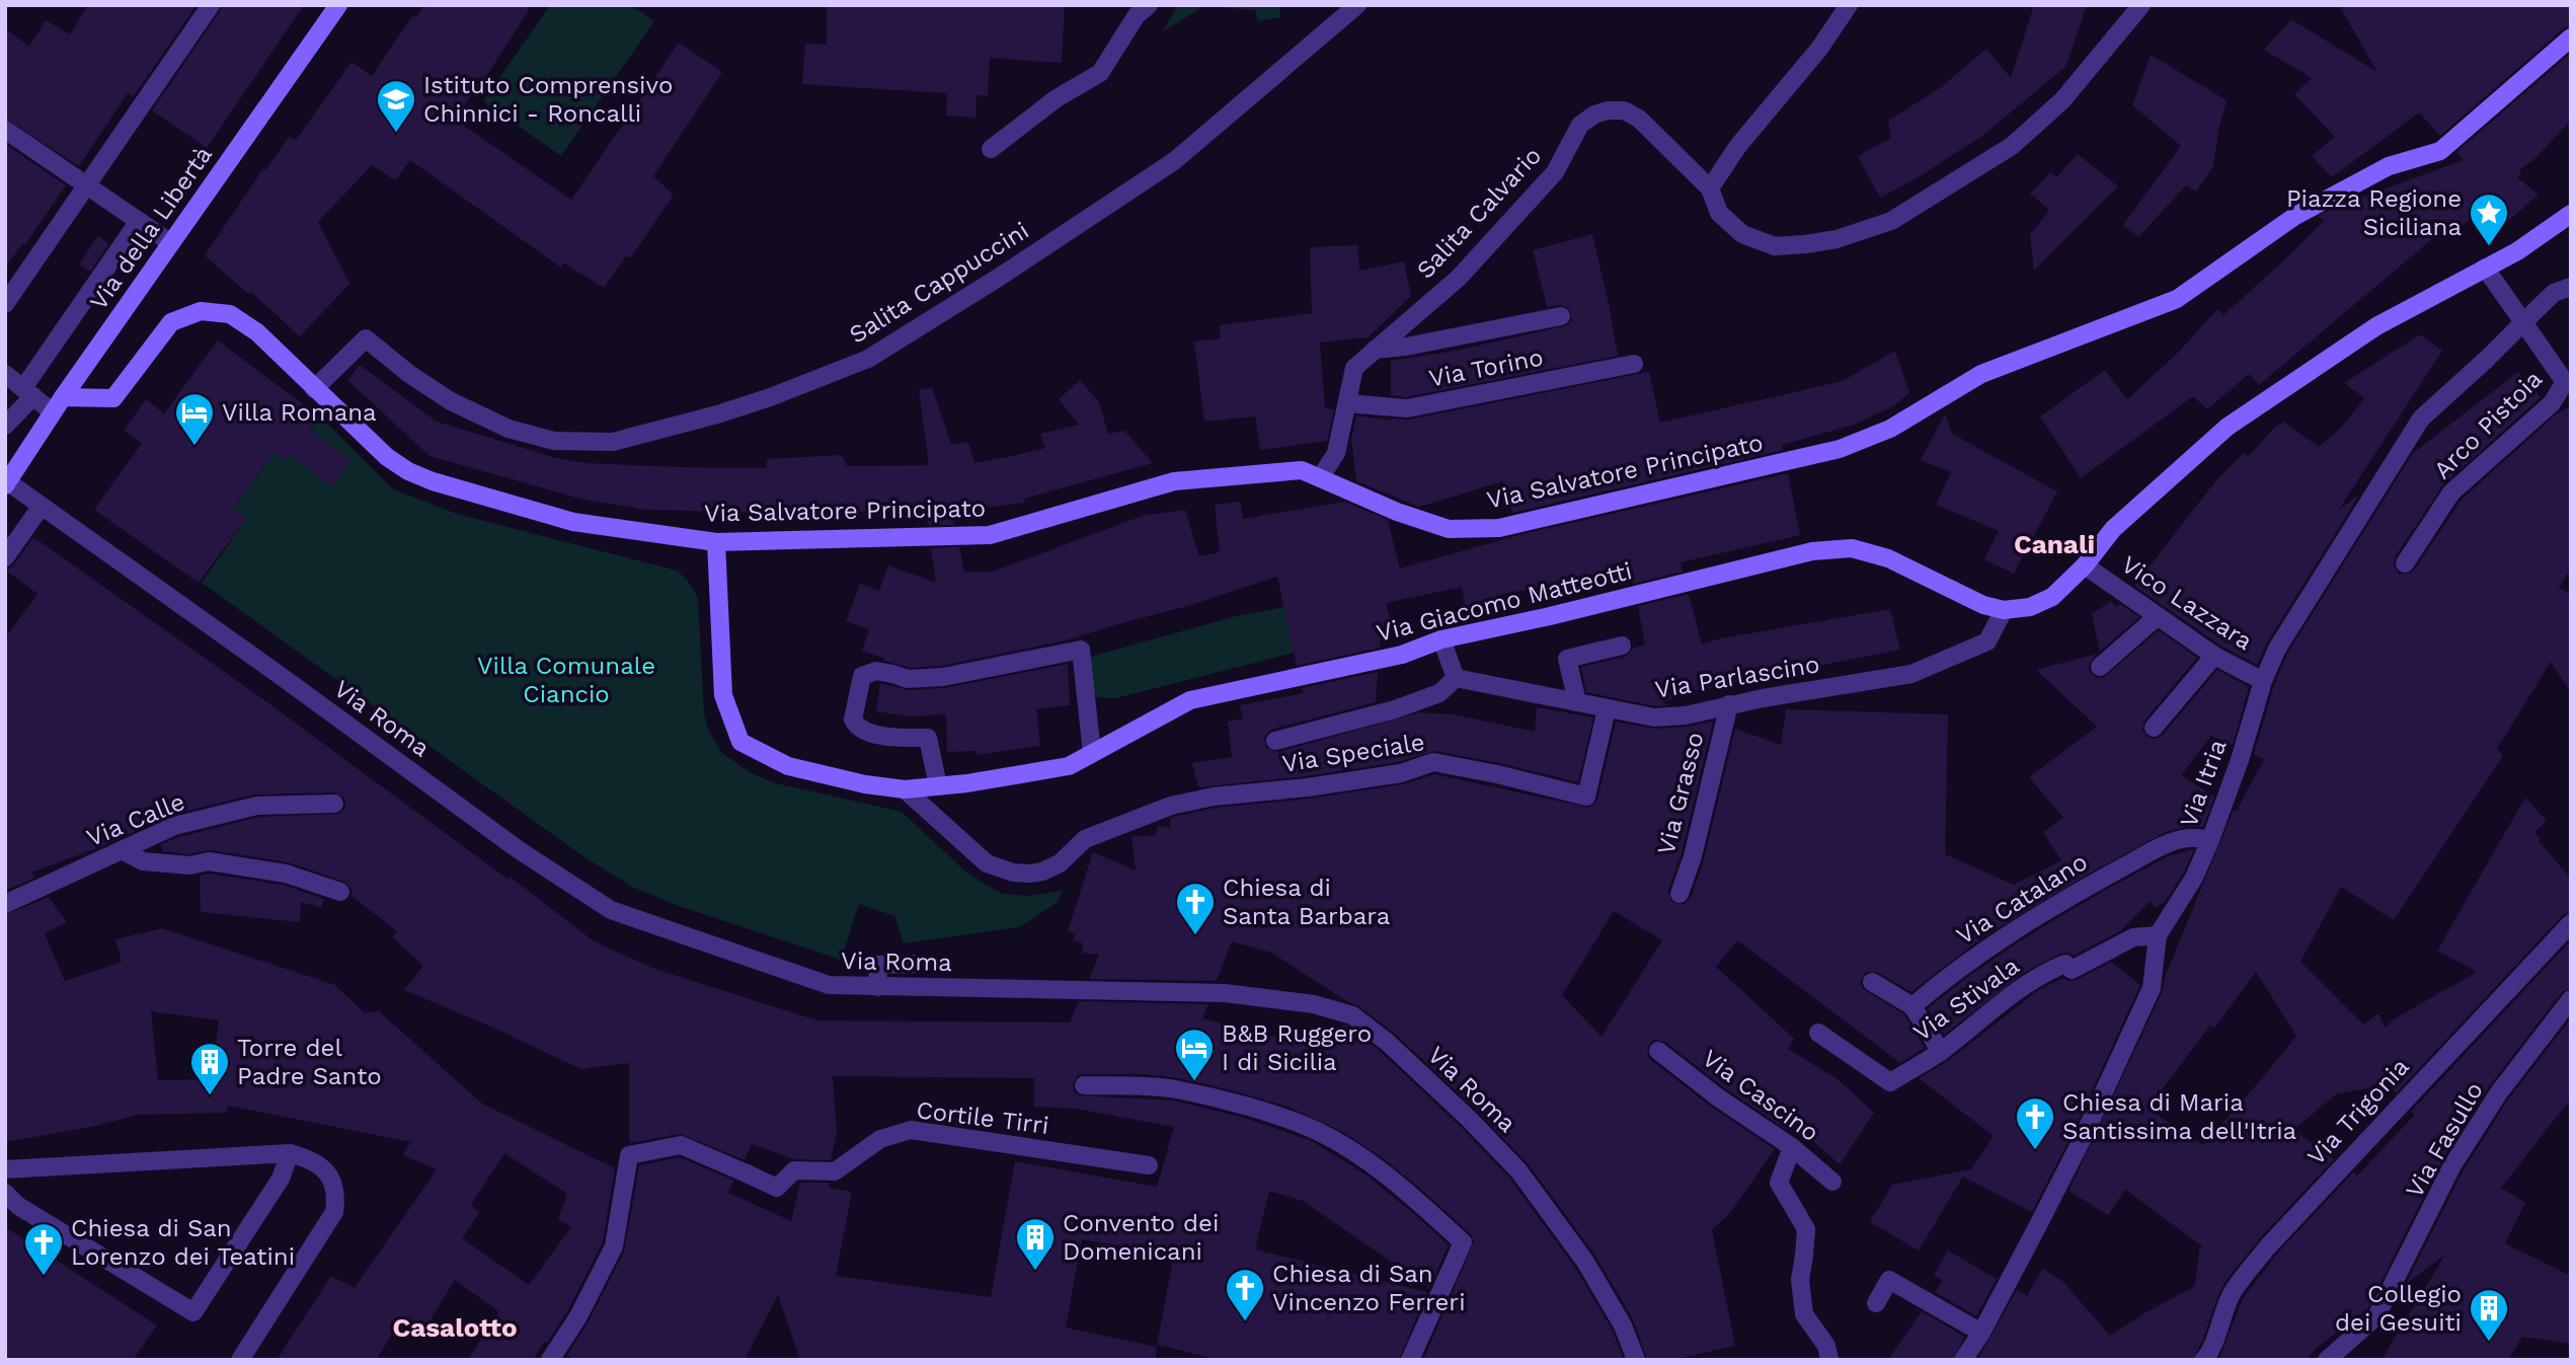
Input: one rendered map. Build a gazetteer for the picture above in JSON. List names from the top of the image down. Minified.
{"streets":{"main road":["Via della Libertà","Via Salvatore Principato","Via Giacomo Matteotti"],"street":["Salita Calvario","Salita Cappuccini","Via Torino","Arco Pistoia","Vico Lazzara","Via Parlascino","Via Roma","Via Speciale","Via Itria","Via Grasso","Via Calle","Via Catalano","Via Stivala","Via Cascino","Via Trigonia","Cortile Tirri","Via Fasullo"]},"crossings":[["Salita Calvario","Via Torino"],["Salita Calvario","Via Salvatore Principato"],["Via della Libertà","Via Salvatore Principato"],["Via della Libertà","Via Roma"],["Salita Cappuccini","Via Salvatore Principato"],["Arco Pistoia","Via Itria"],["Via Salvatore Principato","Via Giacomo Matteotti"],["Via Giacomo Matteotti","Vico Lazzara"],["Via Giacomo Matteotti","Via Parlascino"],["Via Giacomo Matteotti","Via Speciale"],["Vico Lazzara","Via Itria"],["Via Parlascino","Via Speciale"],["Via Parlascino","Via Grasso"],["Via Itria","Via Catalano"],["Via Itria","Via Stivala"]],"districts":["Canali","Casalotto"],"parks":["Villa Comunale Ciancio"],"places":{"school or university":["Istituto Comprensivo Chinnici - Roncalli"],"place":["Piazza Regione Siciliana"],"hotel":["Villa Romana","B&B Ruggero I di Sicilia"],"church":["Chiesa di Santa Barbara","Chiesa di Maria Santissima dell'Itria","Chiesa di San Lorenzo dei Teatini","Chiesa di San Vincenzo Ferreri"],"building":["Torre del Padre Santo","Convento dei Domenicani","Collegio dei Gesuiti"]}}
